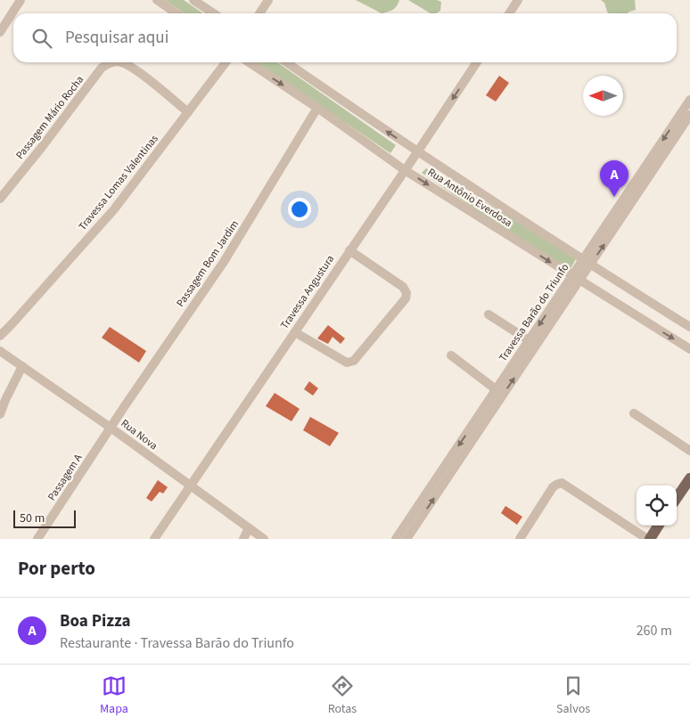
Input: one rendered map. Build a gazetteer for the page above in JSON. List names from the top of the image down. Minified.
{"streets":{"street":["Passagem Mário Rocha","Travessa Lomas Valentinas","Rua Antônio Everdosa","Passagem Bom Jardim","Travessa Angustura","Travessa Barão do Triunfo","Rua Nova","Passagem A"]},"crossings":[["Passagem Mário Rocha","Travessa Lomas Valentinas"],["Rua Antônio Everdosa","Passagem Bom Jardim"],["Rua Antônio Everdosa","Travessa Angustura"],["Rua Antônio Everdosa","Travessa Barão do Triunfo"],["Passagem Bom Jardim","Rua Nova"],["Passagem Bom Jardim","Passagem A"],["Travessa Angustura","Rua Nova"],["Rua Nova","Passagem A"]],"scale_bar":"50 m","north":"left","page":{"search":"Pesquisar aqui","pins":"A","scale":"50 m","heading":"Por perto","list":[{"mark":"A","name":"Boa Pizza","note":"Restaurante · Travessa Barão do Triunfo","value":"260 m"}],"nav":["Mapa","Rotas","Salvos"]}}
